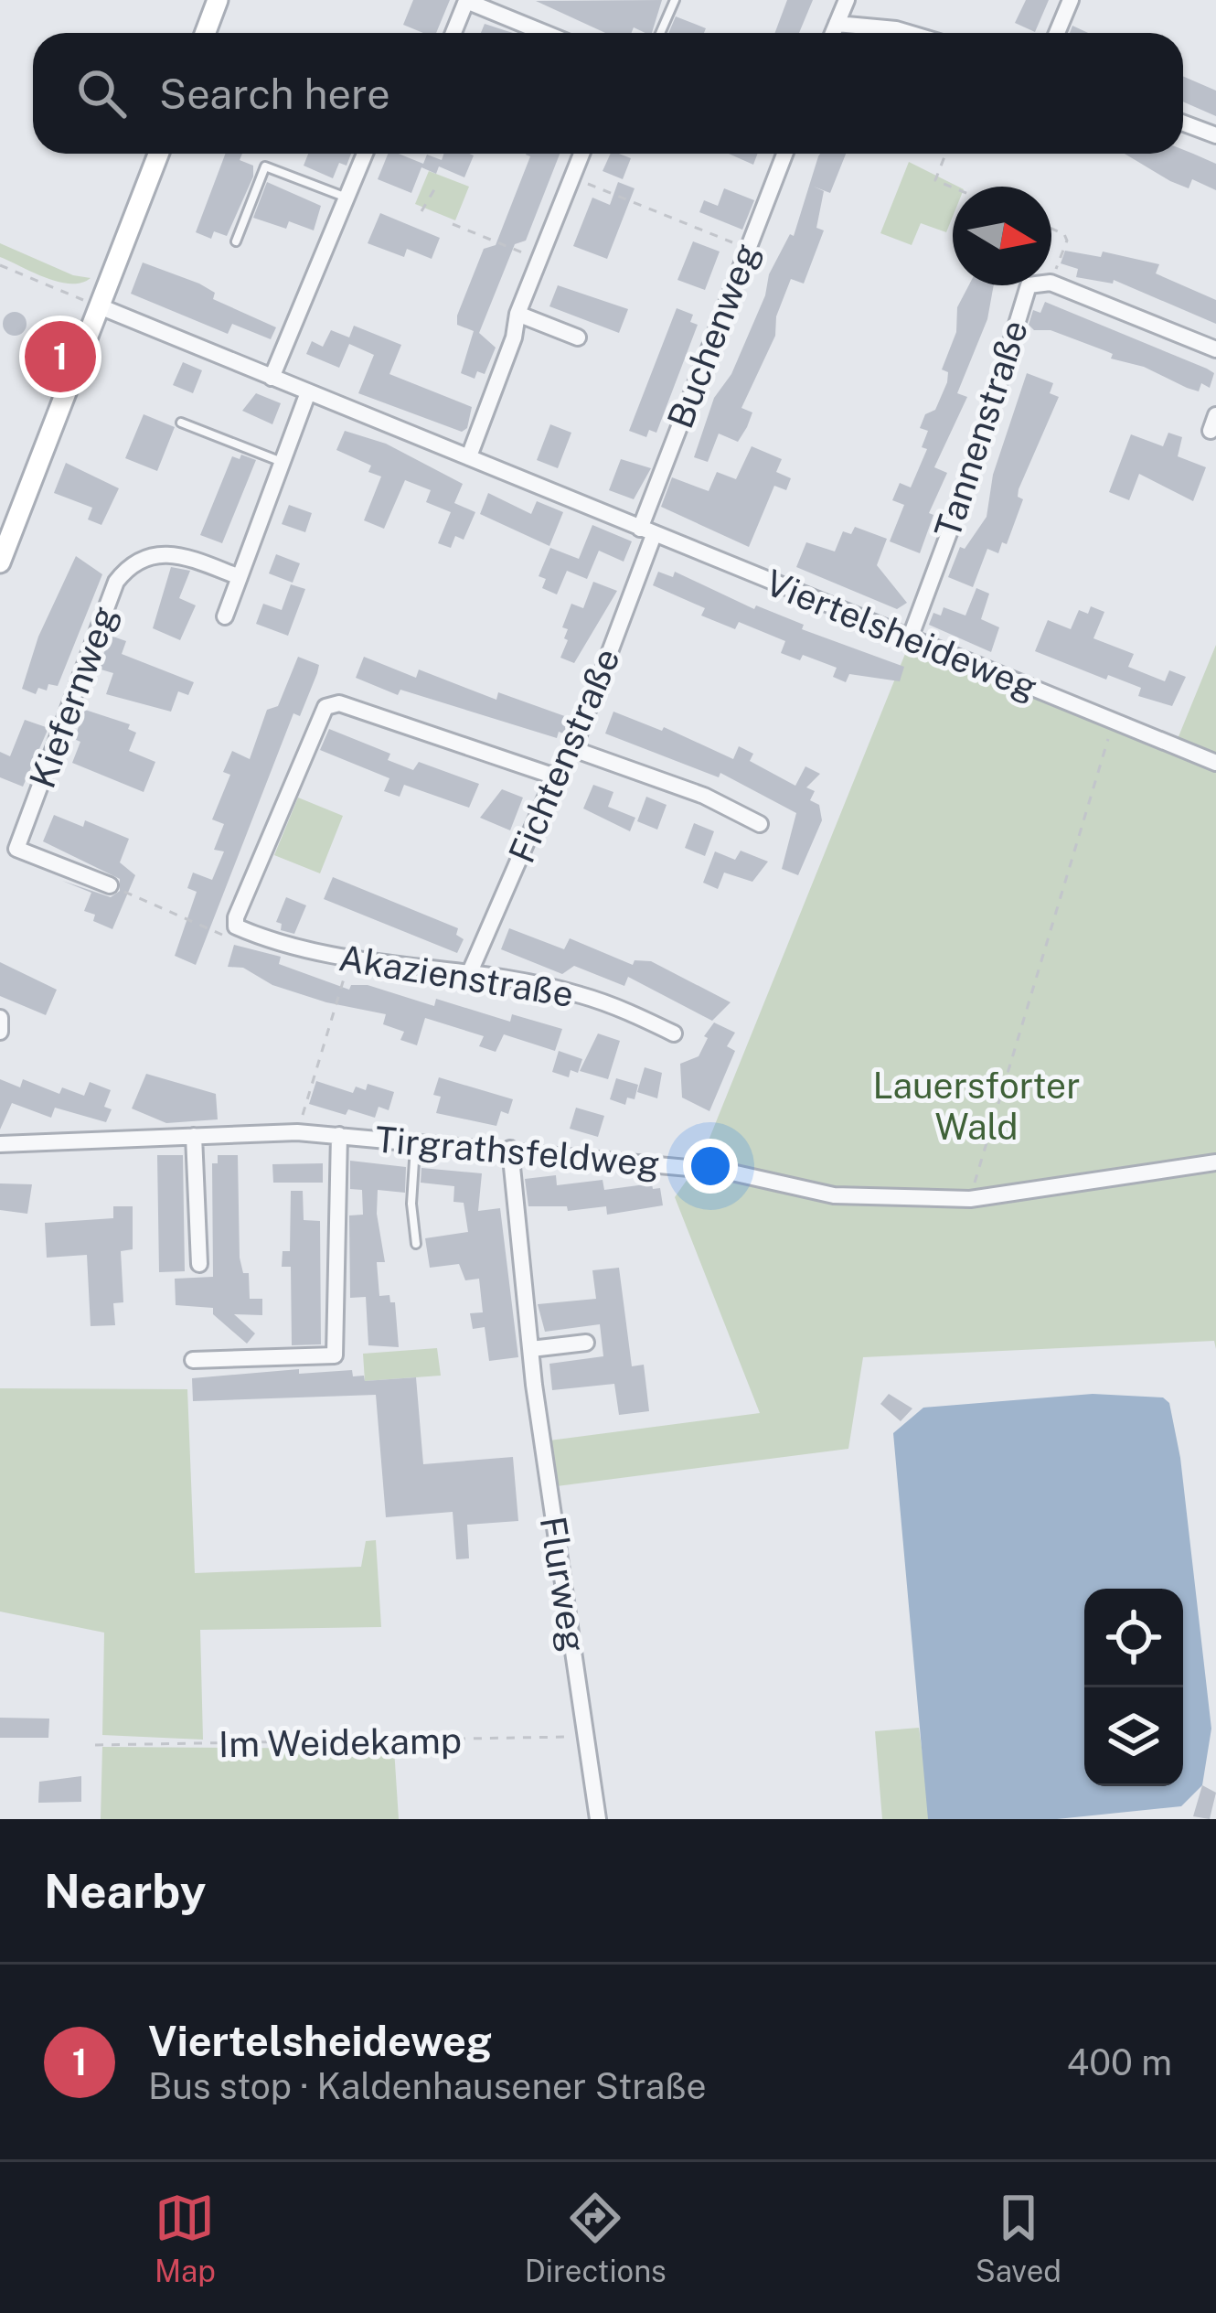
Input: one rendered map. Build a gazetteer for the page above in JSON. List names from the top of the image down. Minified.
{"streets":{"street":["Buchenweg","Tannenstraße","Viertelsheideweg","Kiefernweg","Fichtenstraße","Akazienstraße","Tirgrathsfeldweg","Flurweg"],"path":["Im Weidekamp"]},"crossings":[["Buchenweg","Viertelsheideweg"],["Buchenweg","Fichtenstraße"],["Tannenstraße","Viertelsheideweg"],["Viertelsheideweg","Fichtenstraße"],["Fichtenstraße","Akazienstraße"],["Tirgrathsfeldweg","Flurweg"],["Flurweg","Im Weidekamp"]],"parks":["Lauersforter Wald"],"north":"right","page":{"search":"Search here","pins":"1","heading":"Nearby","list":[{"mark":"1","name":"Viertelsheideweg","note":"Bus stop · Kaldenhausener Straße","value":"400 m"}],"nav":["Map","Directions","Saved"]}}
